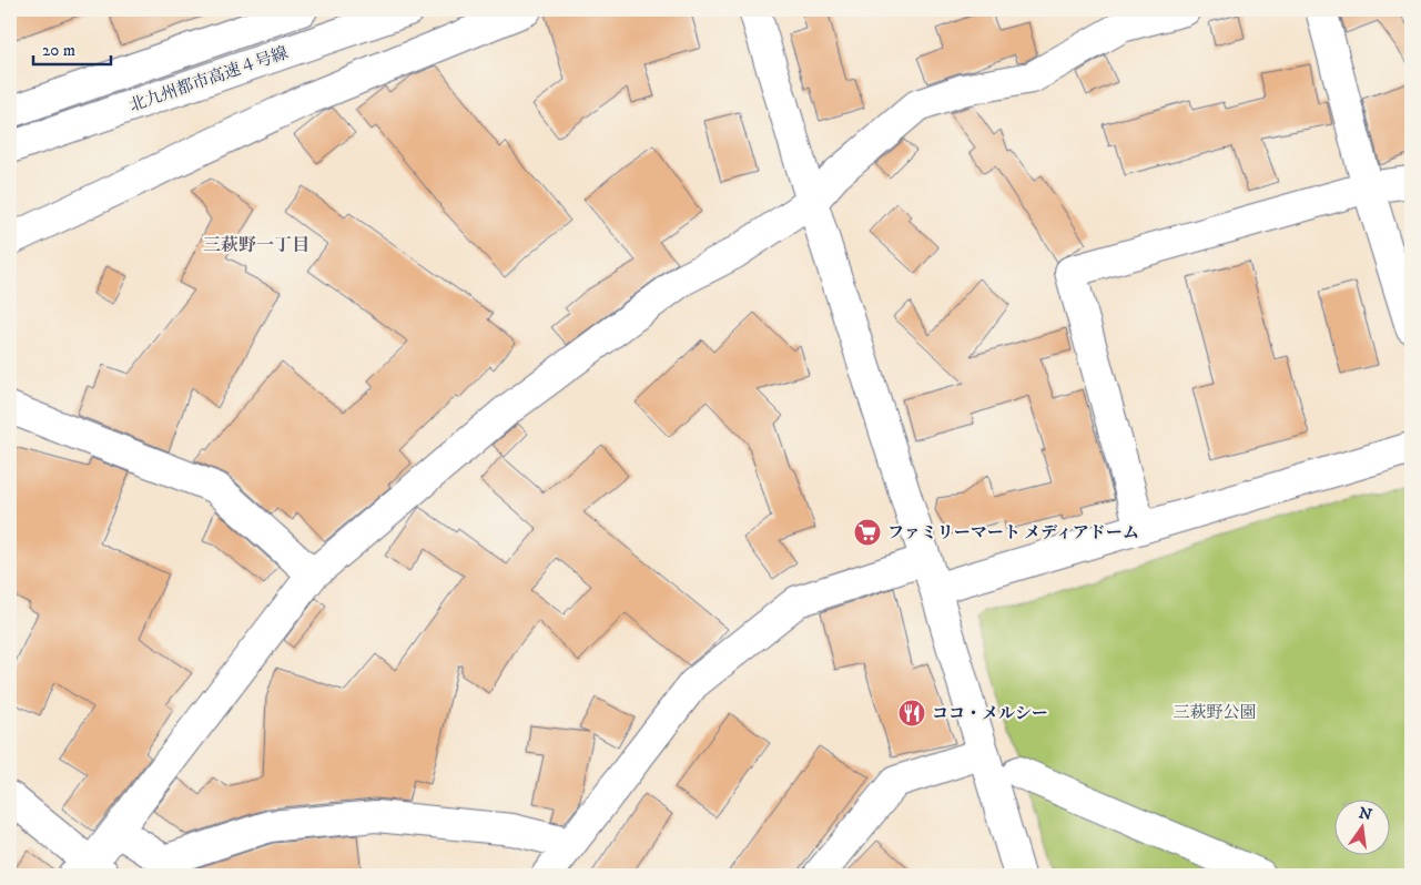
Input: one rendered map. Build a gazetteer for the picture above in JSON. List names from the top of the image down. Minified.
{"streets":{"main road":["北九州都市高速４号線"]},"districts":["三萩野一丁目"],"parks":["三萩野公園"],"places":{"supermarket":["ファミリーマート メディアドーム"],"restaurant":["ココ・メルシー"]},"scale_bar":"20 m","north":"top"}
